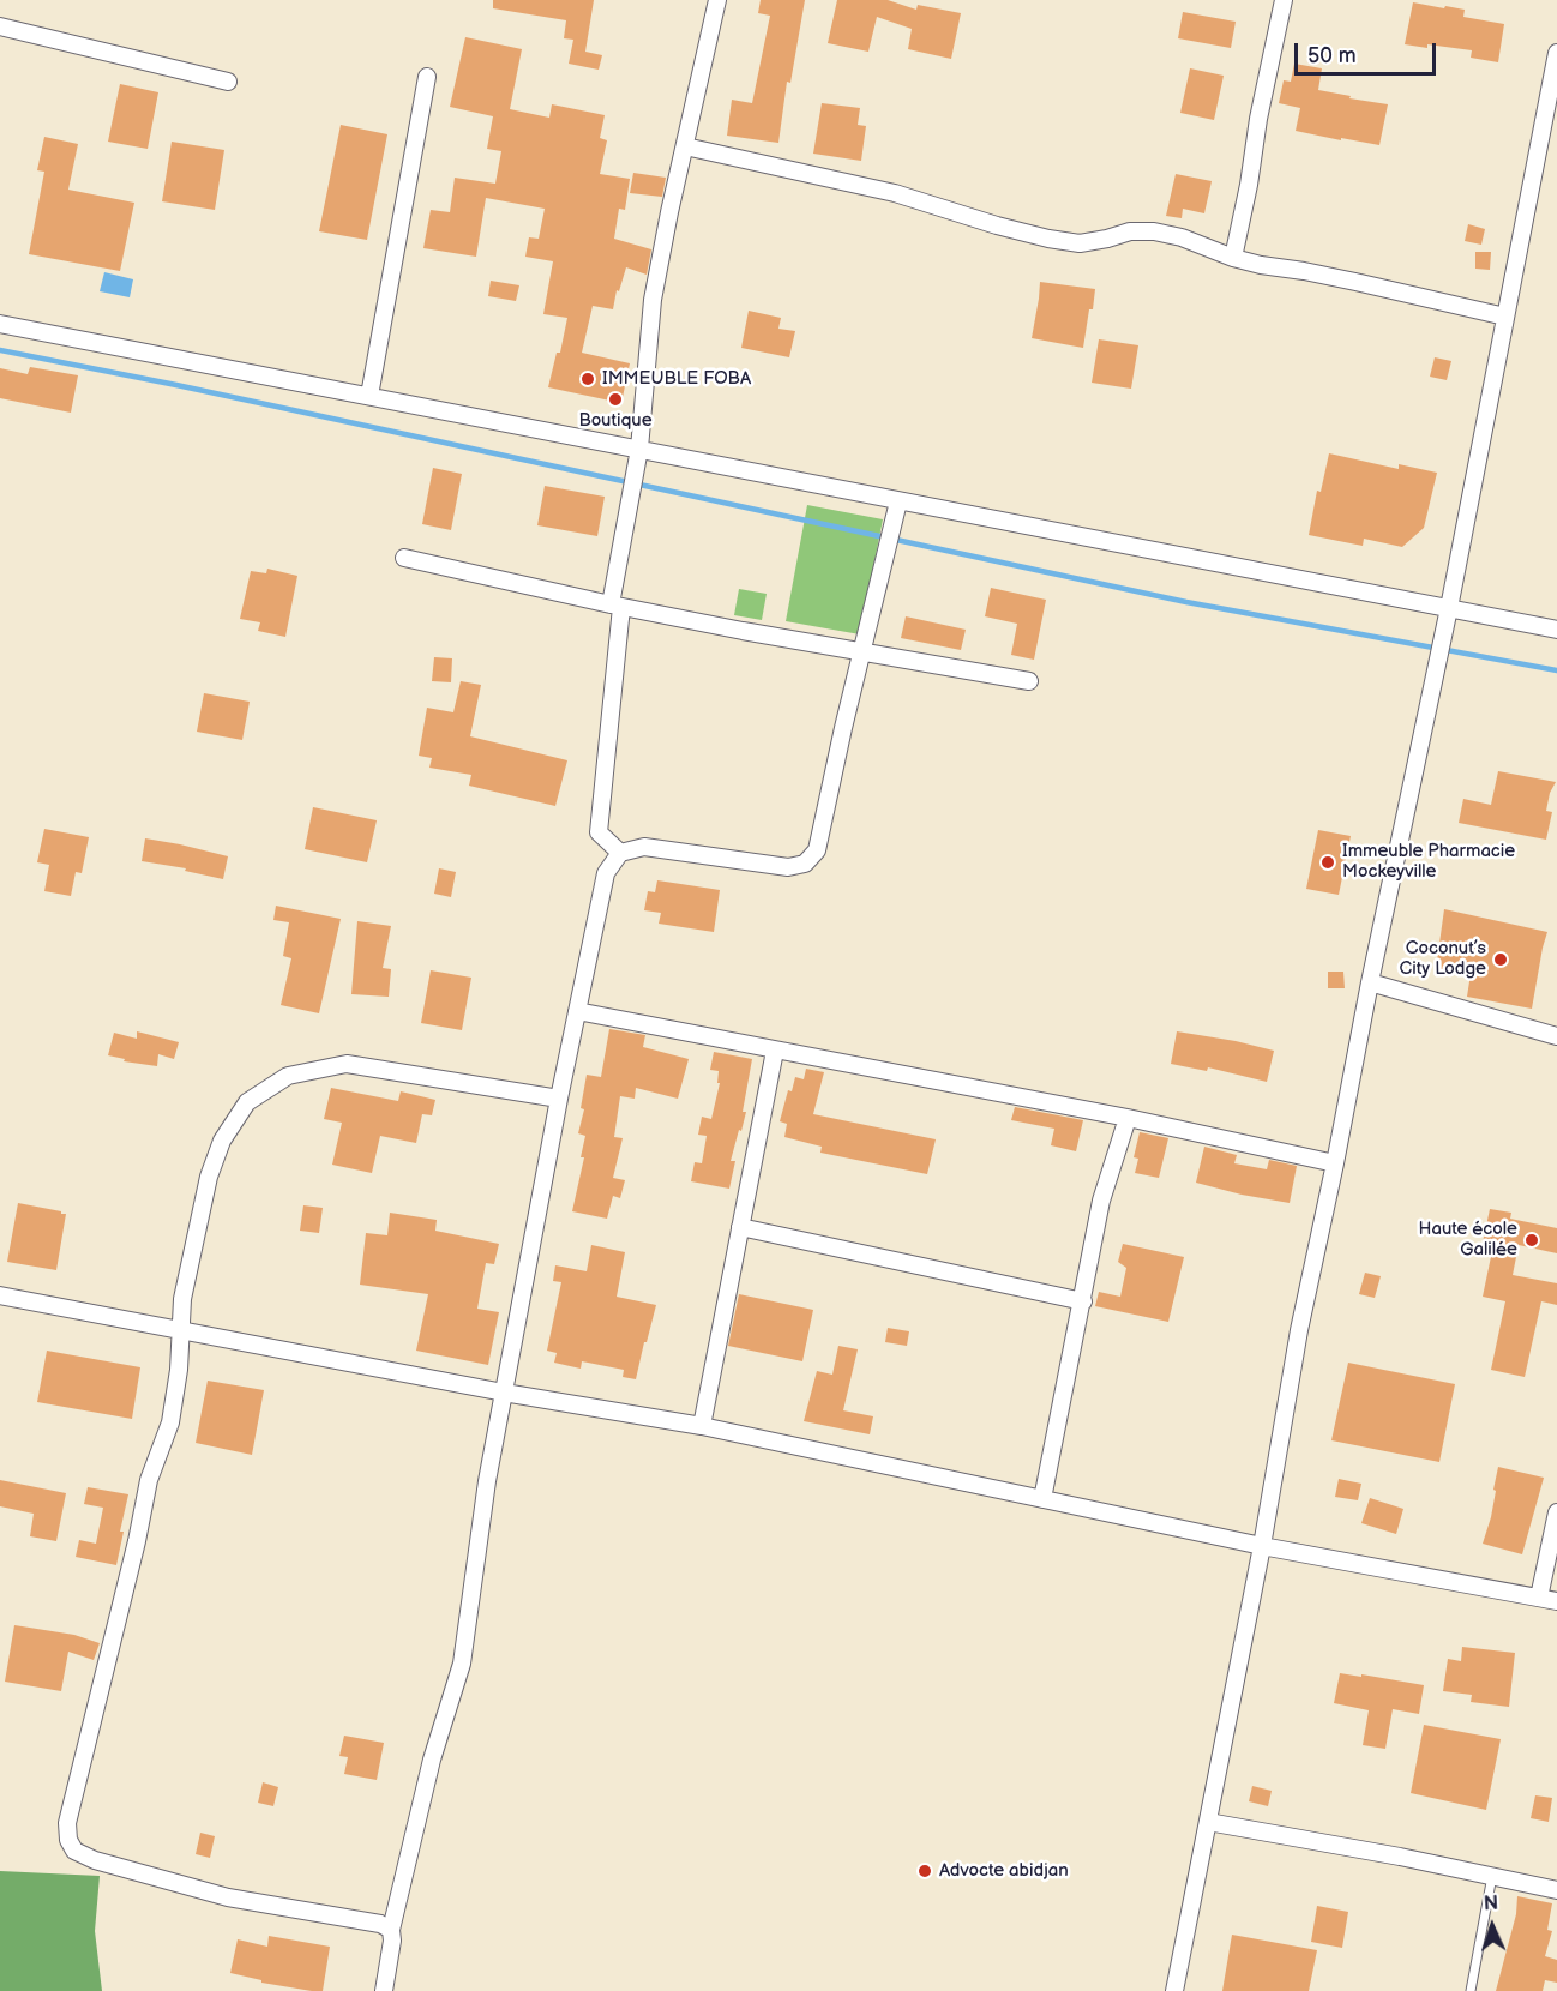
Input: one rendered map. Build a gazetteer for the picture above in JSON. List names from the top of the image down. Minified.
{"places":["IMMEUBLE FOBA","Boutique","Immeuble Pharmacie Mockeyville","Coconut’s City Lodge","Haute école Galilée","Advocte abidjan"],"scale_bar":"50 m","north":"top"}
